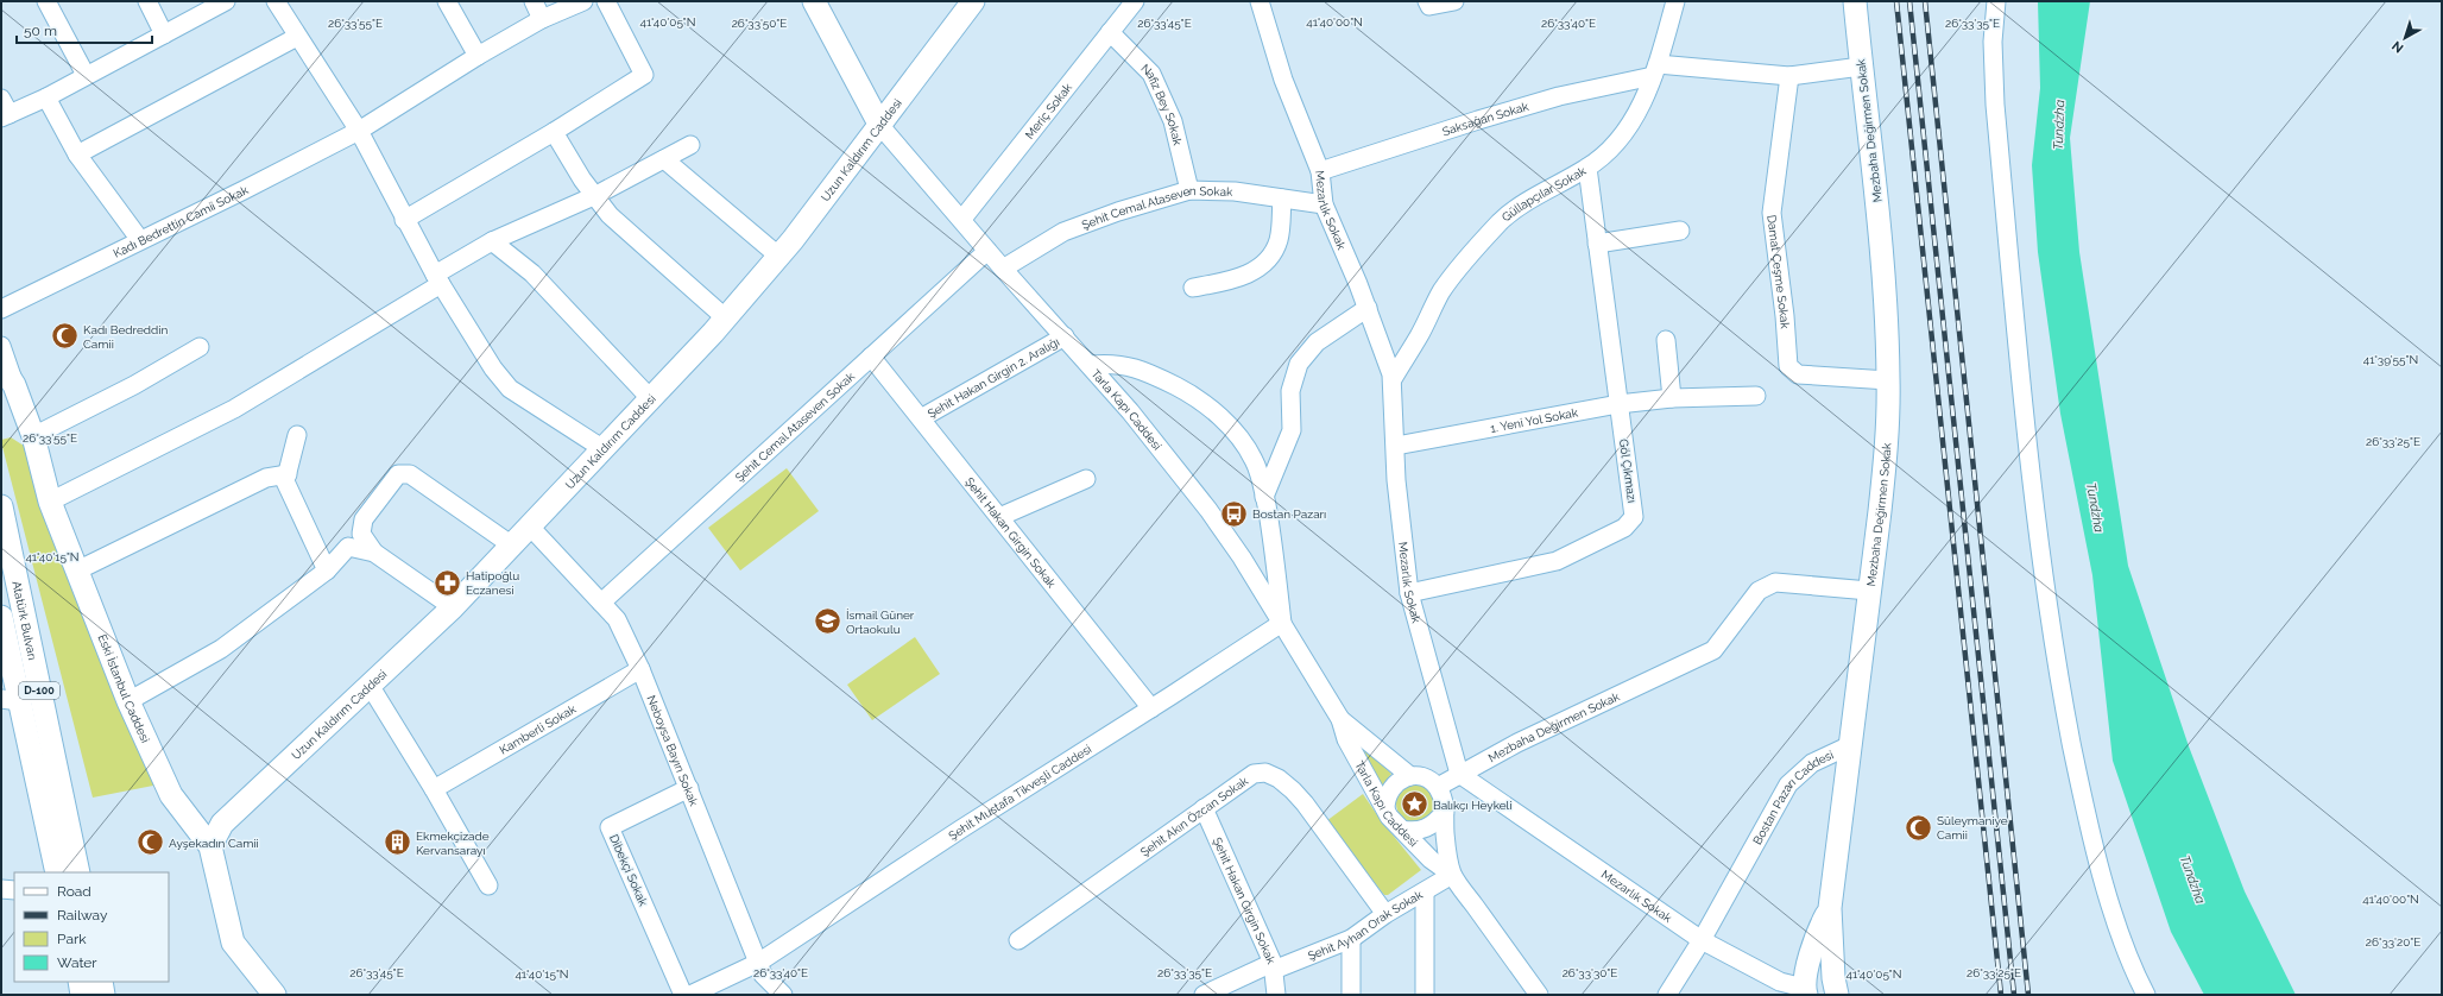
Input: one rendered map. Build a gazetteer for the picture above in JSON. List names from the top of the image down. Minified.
{"streets":{"main road":["Mezbaha Değirmen Sokak","Uzun Kaldırım Caddesi","Atatürk Bulvarı","Eski İstanbul Caddesi","D-100","Bostan Pazarı Caddesi"],"street":["Nafiz Bey Sokak","Meriç Sokak","Saksağan Sokak","Güllapçılar Sokak","Şehit Cemal Ataseven Sokak","Mezarlık Sokak","Kadı Bedrettin Camii Sokak","Damat Çeşme Sokak","Şehit Hakan Girgin 2. Aralığı","Tarla Kapı Caddesi","1. Yeni Yol Sokak","Göl Çıkmazı","Şehit Hakan Girgin Sokak","Kamberli Sokak","Neboysa Bayırı Sokak","Şehit Mustafa Tikveşli Caddesi","Şehit Akın Özcan Sokak","Dibekçi Sokak","Şehit Ayhan Orak Sokak"]},"crossings":[["Nafiz Bey Sokak","Meriç Sokak"],["Nafiz Bey Sokak","Şehit Cemal Ataseven Sokak"],["Meriç Sokak","Tarla Kapı Caddesi"],["Saksağan Sokak","Mezbaha Değirmen Sokak"],["Saksağan Sokak","Güllapçılar Sokak"],["Saksağan Sokak","Mezarlık Sokak"],["Saksağan Sokak","Damat Çeşme Sokak"],["Mezbaha Değirmen Sokak","Mezarlık Sokak"],["Mezbaha Değirmen Sokak","Damat Çeşme Sokak"],["Mezbaha Değirmen Sokak","Tarla Kapı Caddesi"],["Mezbaha Değirmen Sokak","Bostan Pazarı Caddesi"],["Uzun Kaldırım Caddesi","Tarla Kapı Caddesi"],["Uzun Kaldırım Caddesi","Eski İstanbul Caddesi"],["Uzun Kaldırım Caddesi","Neboysa Bayırı Sokak"],["Güllapçılar Sokak","Mezarlık Sokak"],["Güllapçılar Sokak","Göl Çıkmazı"],["Şehit Cemal Ataseven Sokak","Mezarlık Sokak"],["Şehit Cemal Ataseven Sokak","Tarla Kapı Caddesi"],["Şehit Cemal Ataseven Sokak","Şehit Hakan Girgin Sokak"],["Şehit Cemal Ataseven Sokak","Neboysa Bayırı Sokak"],["Mezarlık Sokak","1. Yeni Yol Sokak"],["Mezarlık Sokak","Göl Çıkmazı"],["Mezarlık Sokak","Bostan Pazarı Caddesi"],["Şehit Hakan Girgin 2. Aralığı","Tarla Kapı Caddesi"],["Şehit Hakan Girgin 2. Aralığı","Şehit Hakan Girgin Sokak"],["Tarla Kapı Caddesi","Şehit Mustafa Tikveşli Caddesi"],["Tarla Kapı Caddesi","Şehit Ayhan Orak Sokak"],["1. Yeni Yol Sokak","Göl Çıkmazı"],["Şehit Hakan Girgin Sokak","Şehit Mustafa Tikveşli Caddesi"],["Şehit Hakan Girgin Sokak","Şehit Akın Özcan Sokak"],["Şehit Hakan Girgin Sokak","Şehit Ayhan Orak Sokak"],["Kamberli Sokak","Neboysa Bayırı Sokak"],["Neboysa Bayırı Sokak","Şehit Mustafa Tikveşli Caddesi"],["Neboysa Bayırı Sokak","Dibekçi Sokak"],["Şehit Akın Özcan Sokak","Şehit Ayhan Orak Sokak"]],"water":["Tundzha"],"places":{"mosque":["Kadı Bedreddin Camii","Süleymaniye Camii","Ayşekadın Camii"],"bus stop":["Bostan Pazarı"],"pharmacy":["Hatipoğlu Eczanesi"],"school or university":["İsmail Güner Ortaokulu"],"place":["Balıkçı Heykeli"],"building":["Ekmekçizade Kervansarayı"]},"legend":["Road","Railway","Park","Water"],"scale_bar":"50 m","north":"bottom left","coordinates":["41°40'05\"N","41°40'00\"N","26°33'55\"E","26°33'50\"E","26°33'45\"E","26°33'40\"E","26°33'35\"E","41°39'55\"N","26°33'25\"E","41°40'15\"N","26°33'20\"E","26°33'30\"E"]}
